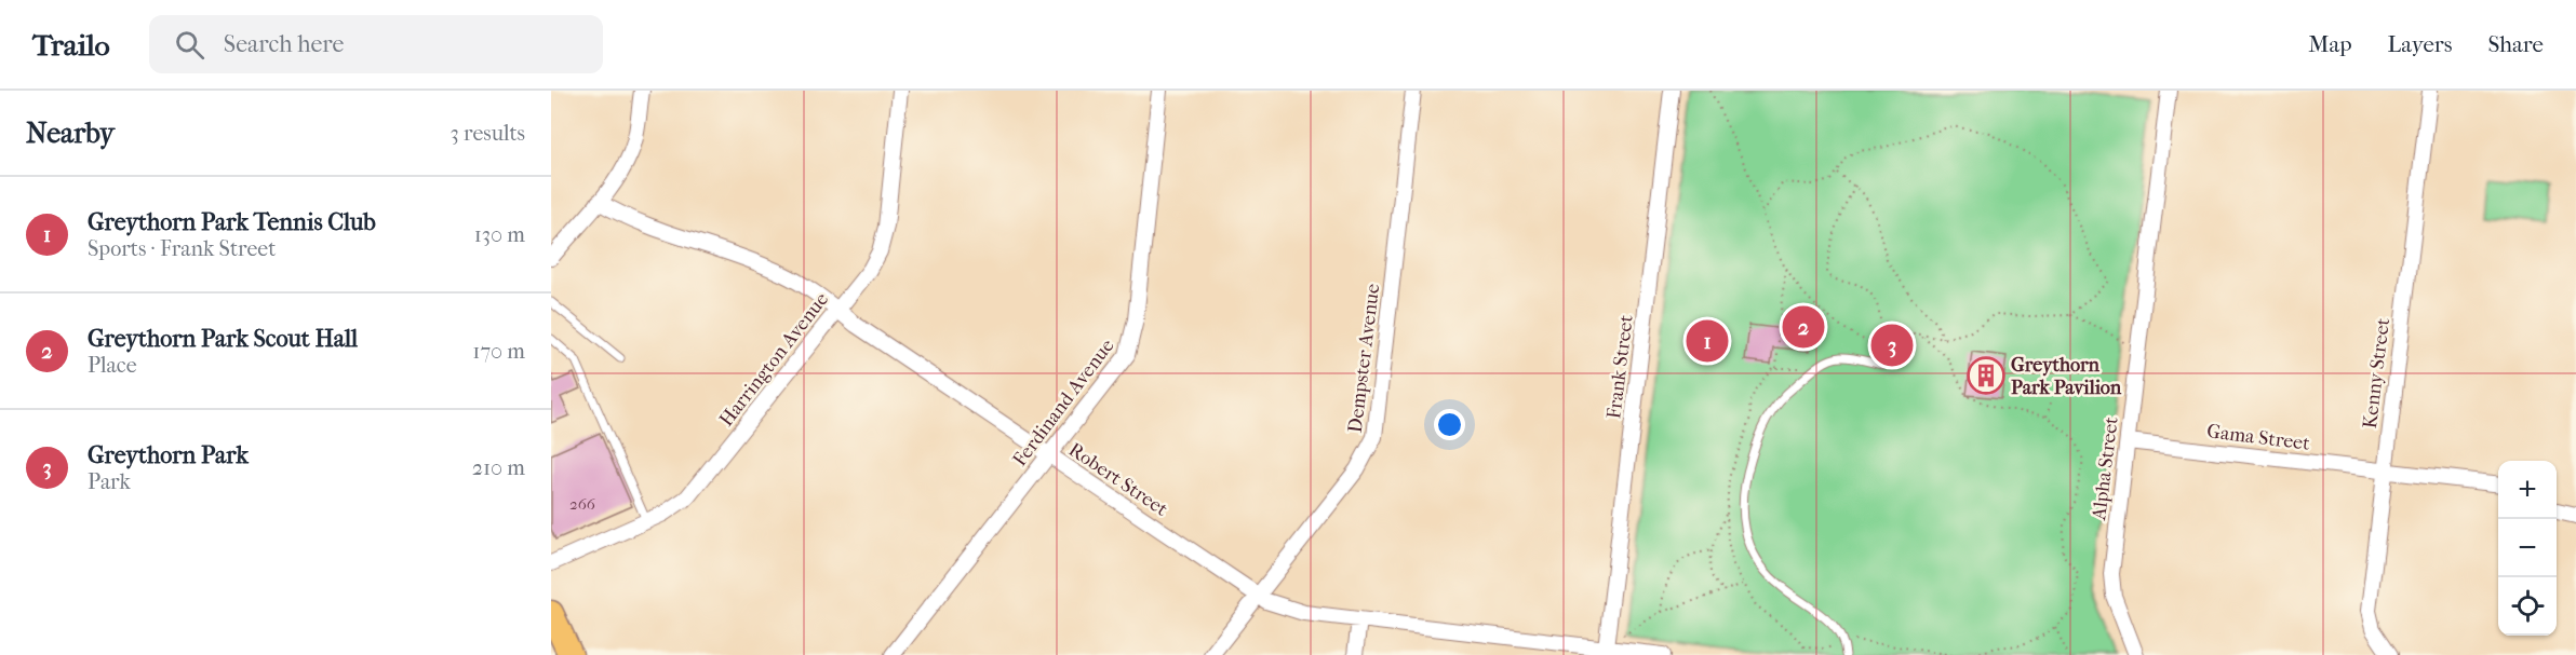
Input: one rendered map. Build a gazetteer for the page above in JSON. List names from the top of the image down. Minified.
{"streets":{"street":["Dempster Avenue","Harrington Avenue","Frank Street","Kenny Street","Ferdinand Avenue","Gama Street","Alpha Street","Robert Street"]},"crossings":[["Dempster Avenue","Robert Street"],["Harrington Avenue","Robert Street"],["Frank Street","Robert Street"],["Kenny Street","Gama Street"],["Ferdinand Avenue","Robert Street"],["Gama Street","Alpha Street"]],"places":{"building":["Greythorn Park Pavilion"]},"house_numbers":["266"],"page":{"header":"Trailo","search":"Search here","nav":["Map","Layers","Share"],"heading":["Nearby","3 results"],"list":[{"mark":"1","name":"Greythorn Park Tennis Club","note":"Sports · Frank Street","value":"130 m"},{"mark":"2","name":"Greythorn Park Scout Hall","note":"Place","value":"170 m"},{"mark":"3","name":"Greythorn Park","note":"Park","value":"210 m"}],"pins":["2","1","3"],"map_buttons":["+","−"]}}
